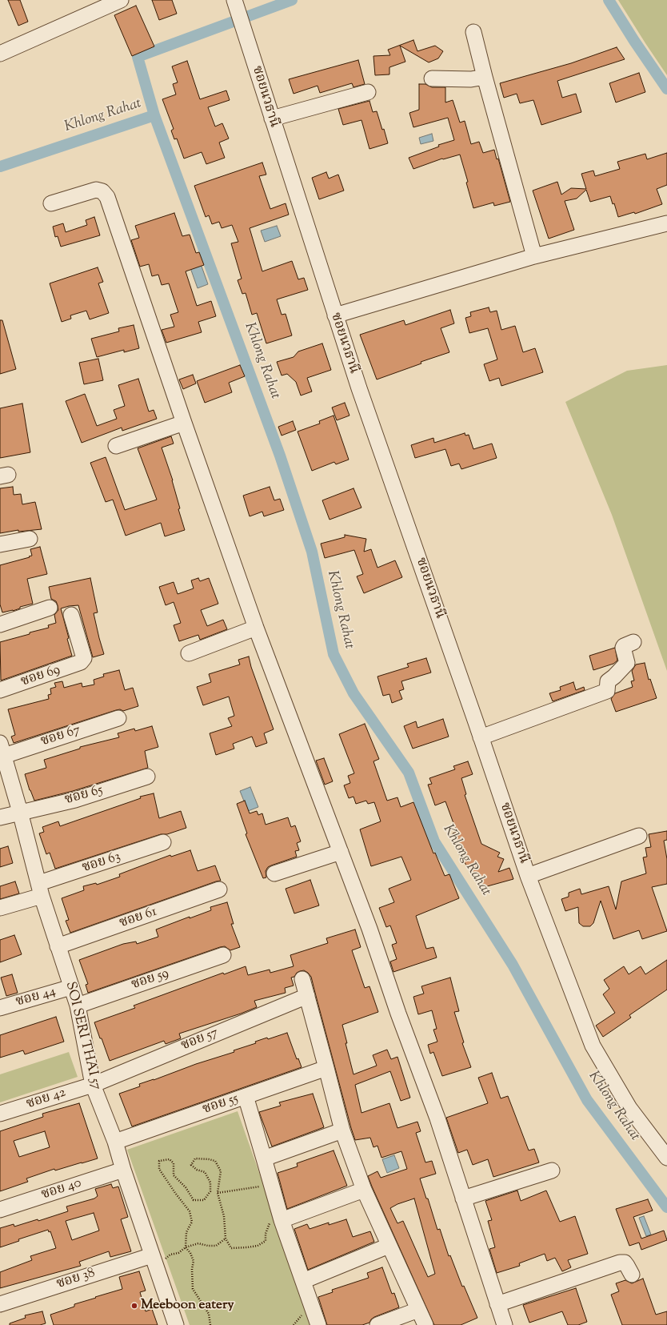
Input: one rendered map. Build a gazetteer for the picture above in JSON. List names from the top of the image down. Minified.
{"streets":{"street":["ซอยนวธานี","ซอย 69","ซอย 67","ซอย 65","ซอย 63","ซอย 61","ซอย 59","ซอย 44","SOI SERI THAI 57","ซอย 57","ซอย 42","ซอย 55","ซอย 40","ซอย 38"]},"crossings":[["ซอย 67","SOI SERI THAI 57"],["ซอย 65","SOI SERI THAI 57"],["ซอย 63","SOI SERI THAI 57"],["ซอย 61","SOI SERI THAI 57"],["ซอย 59","SOI SERI THAI 57"],["ซอย 44","SOI SERI THAI 57"],["SOI SERI THAI 57","ซอย 57"],["SOI SERI THAI 57","ซอย 42"],["SOI SERI THAI 57","ซอย 55"],["SOI SERI THAI 57","ซอย 40"],["SOI SERI THAI 57","ซอย 38"],["ซอย 57","ซอย 42"]],"water":["Khlong Rahat"],"places":["Meeboon eatery"]}
